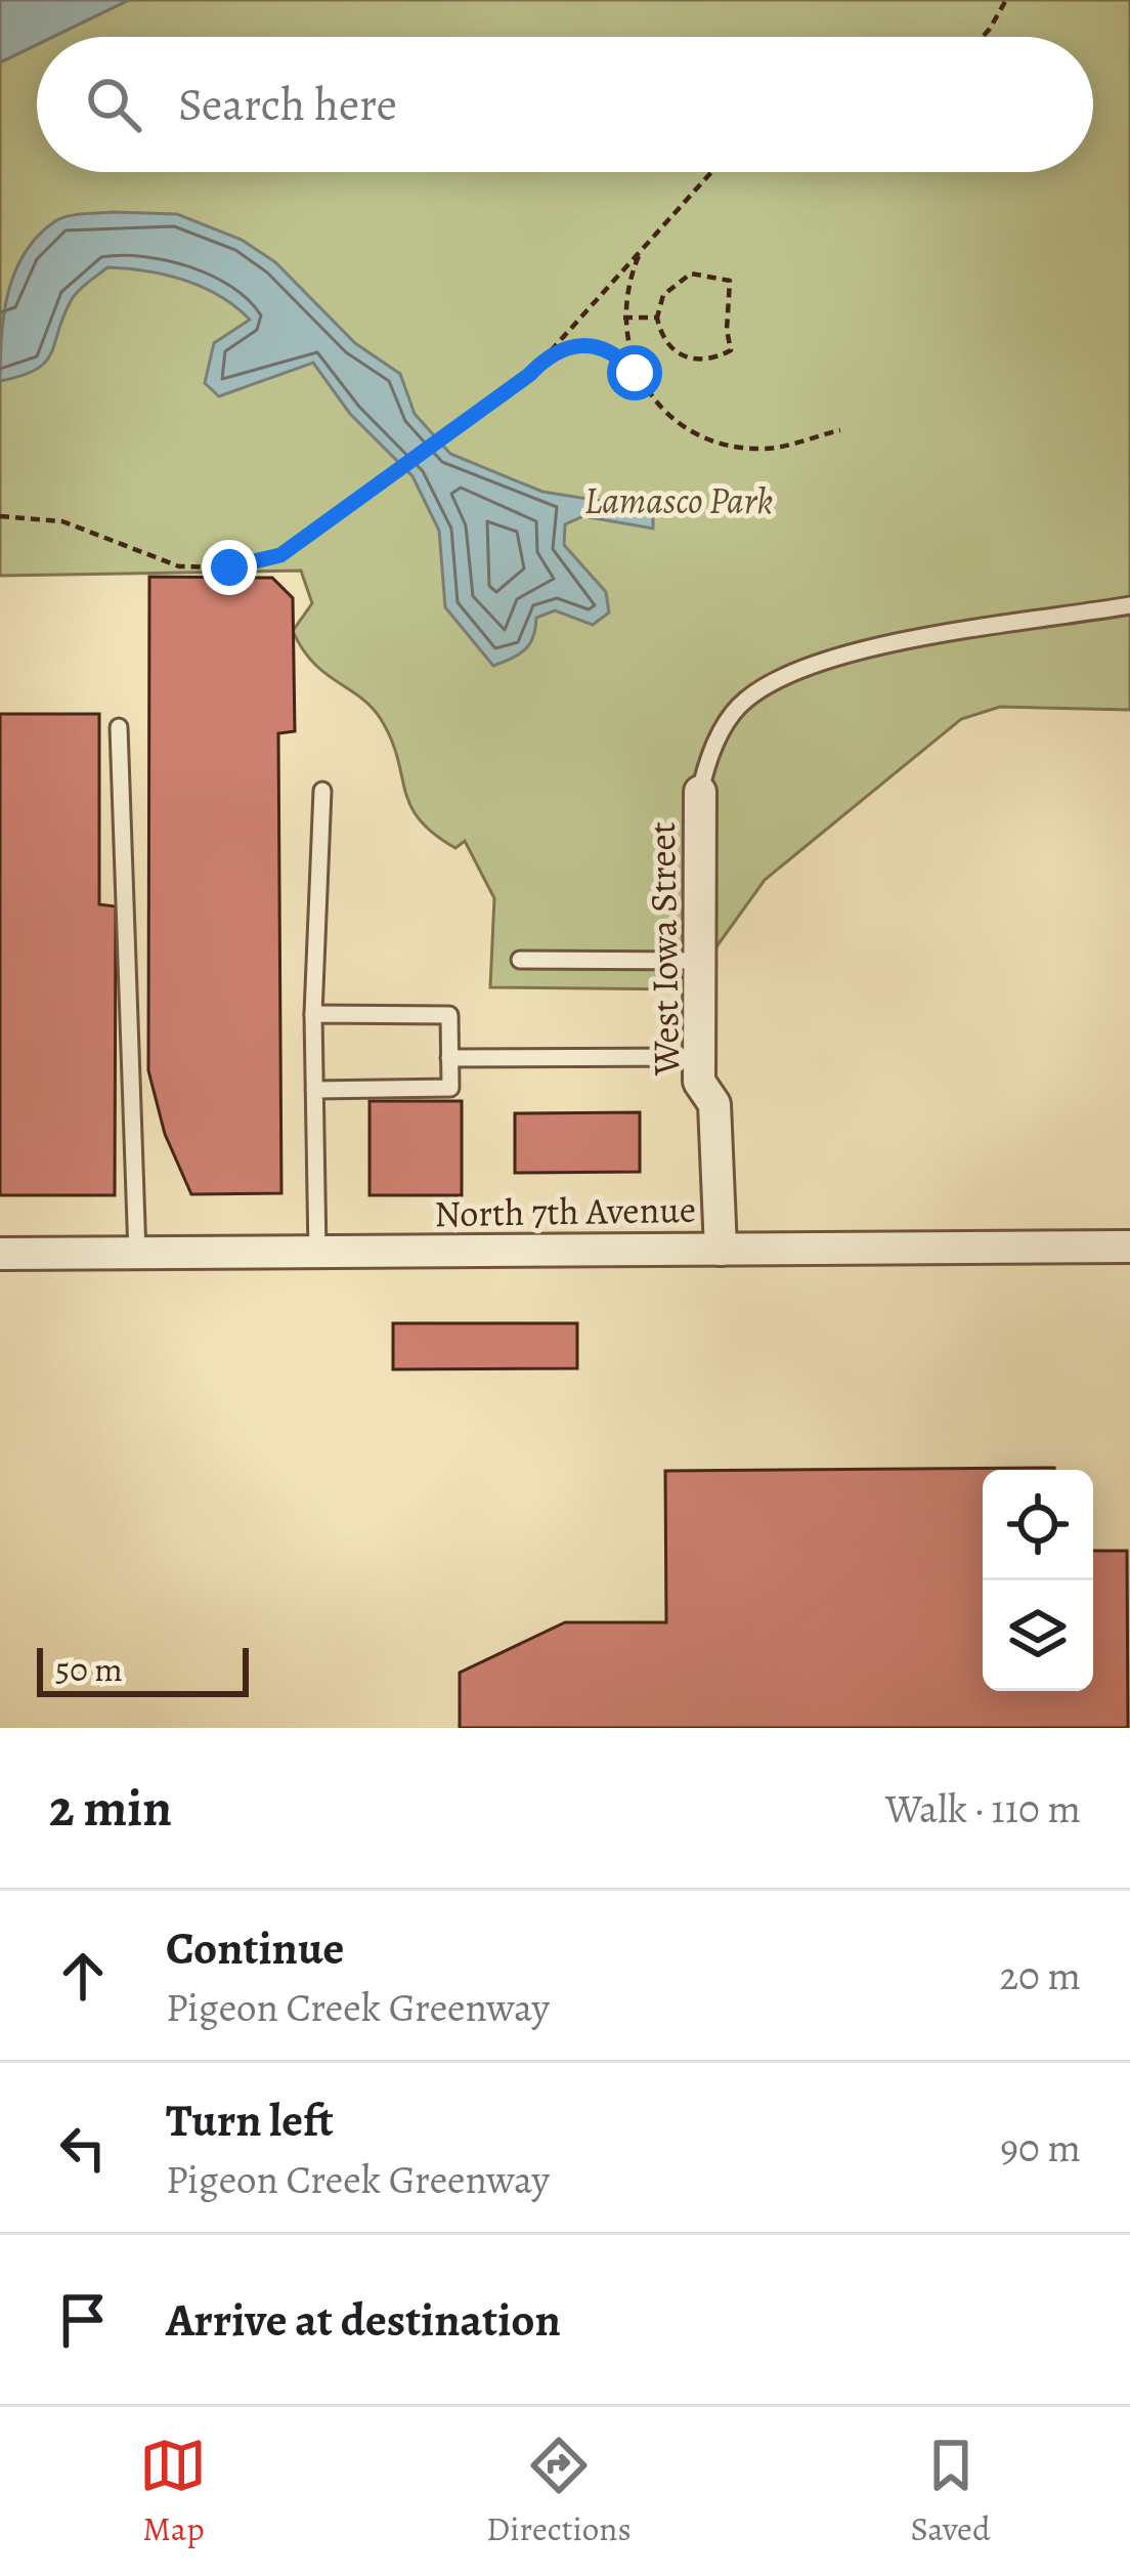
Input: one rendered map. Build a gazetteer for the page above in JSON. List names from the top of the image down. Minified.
{"streets":{"street":["West Iowa Street","North 7th Avenue"]},"crossings":[["West Iowa Street","North 7th Avenue"]],"parks":["Lamasco Park"],"scale_bar":"50 m","page":{"search":"Search here","scale":"50 m","heading":["2 min","Walk · 110 m"],"list":[["Continue","Pigeon Creek Greenway","20 m"],["Turn left","Pigeon Creek Greenway","90 m"],"Arrive at destination"],"nav":["Map","Directions","Saved"]}}
